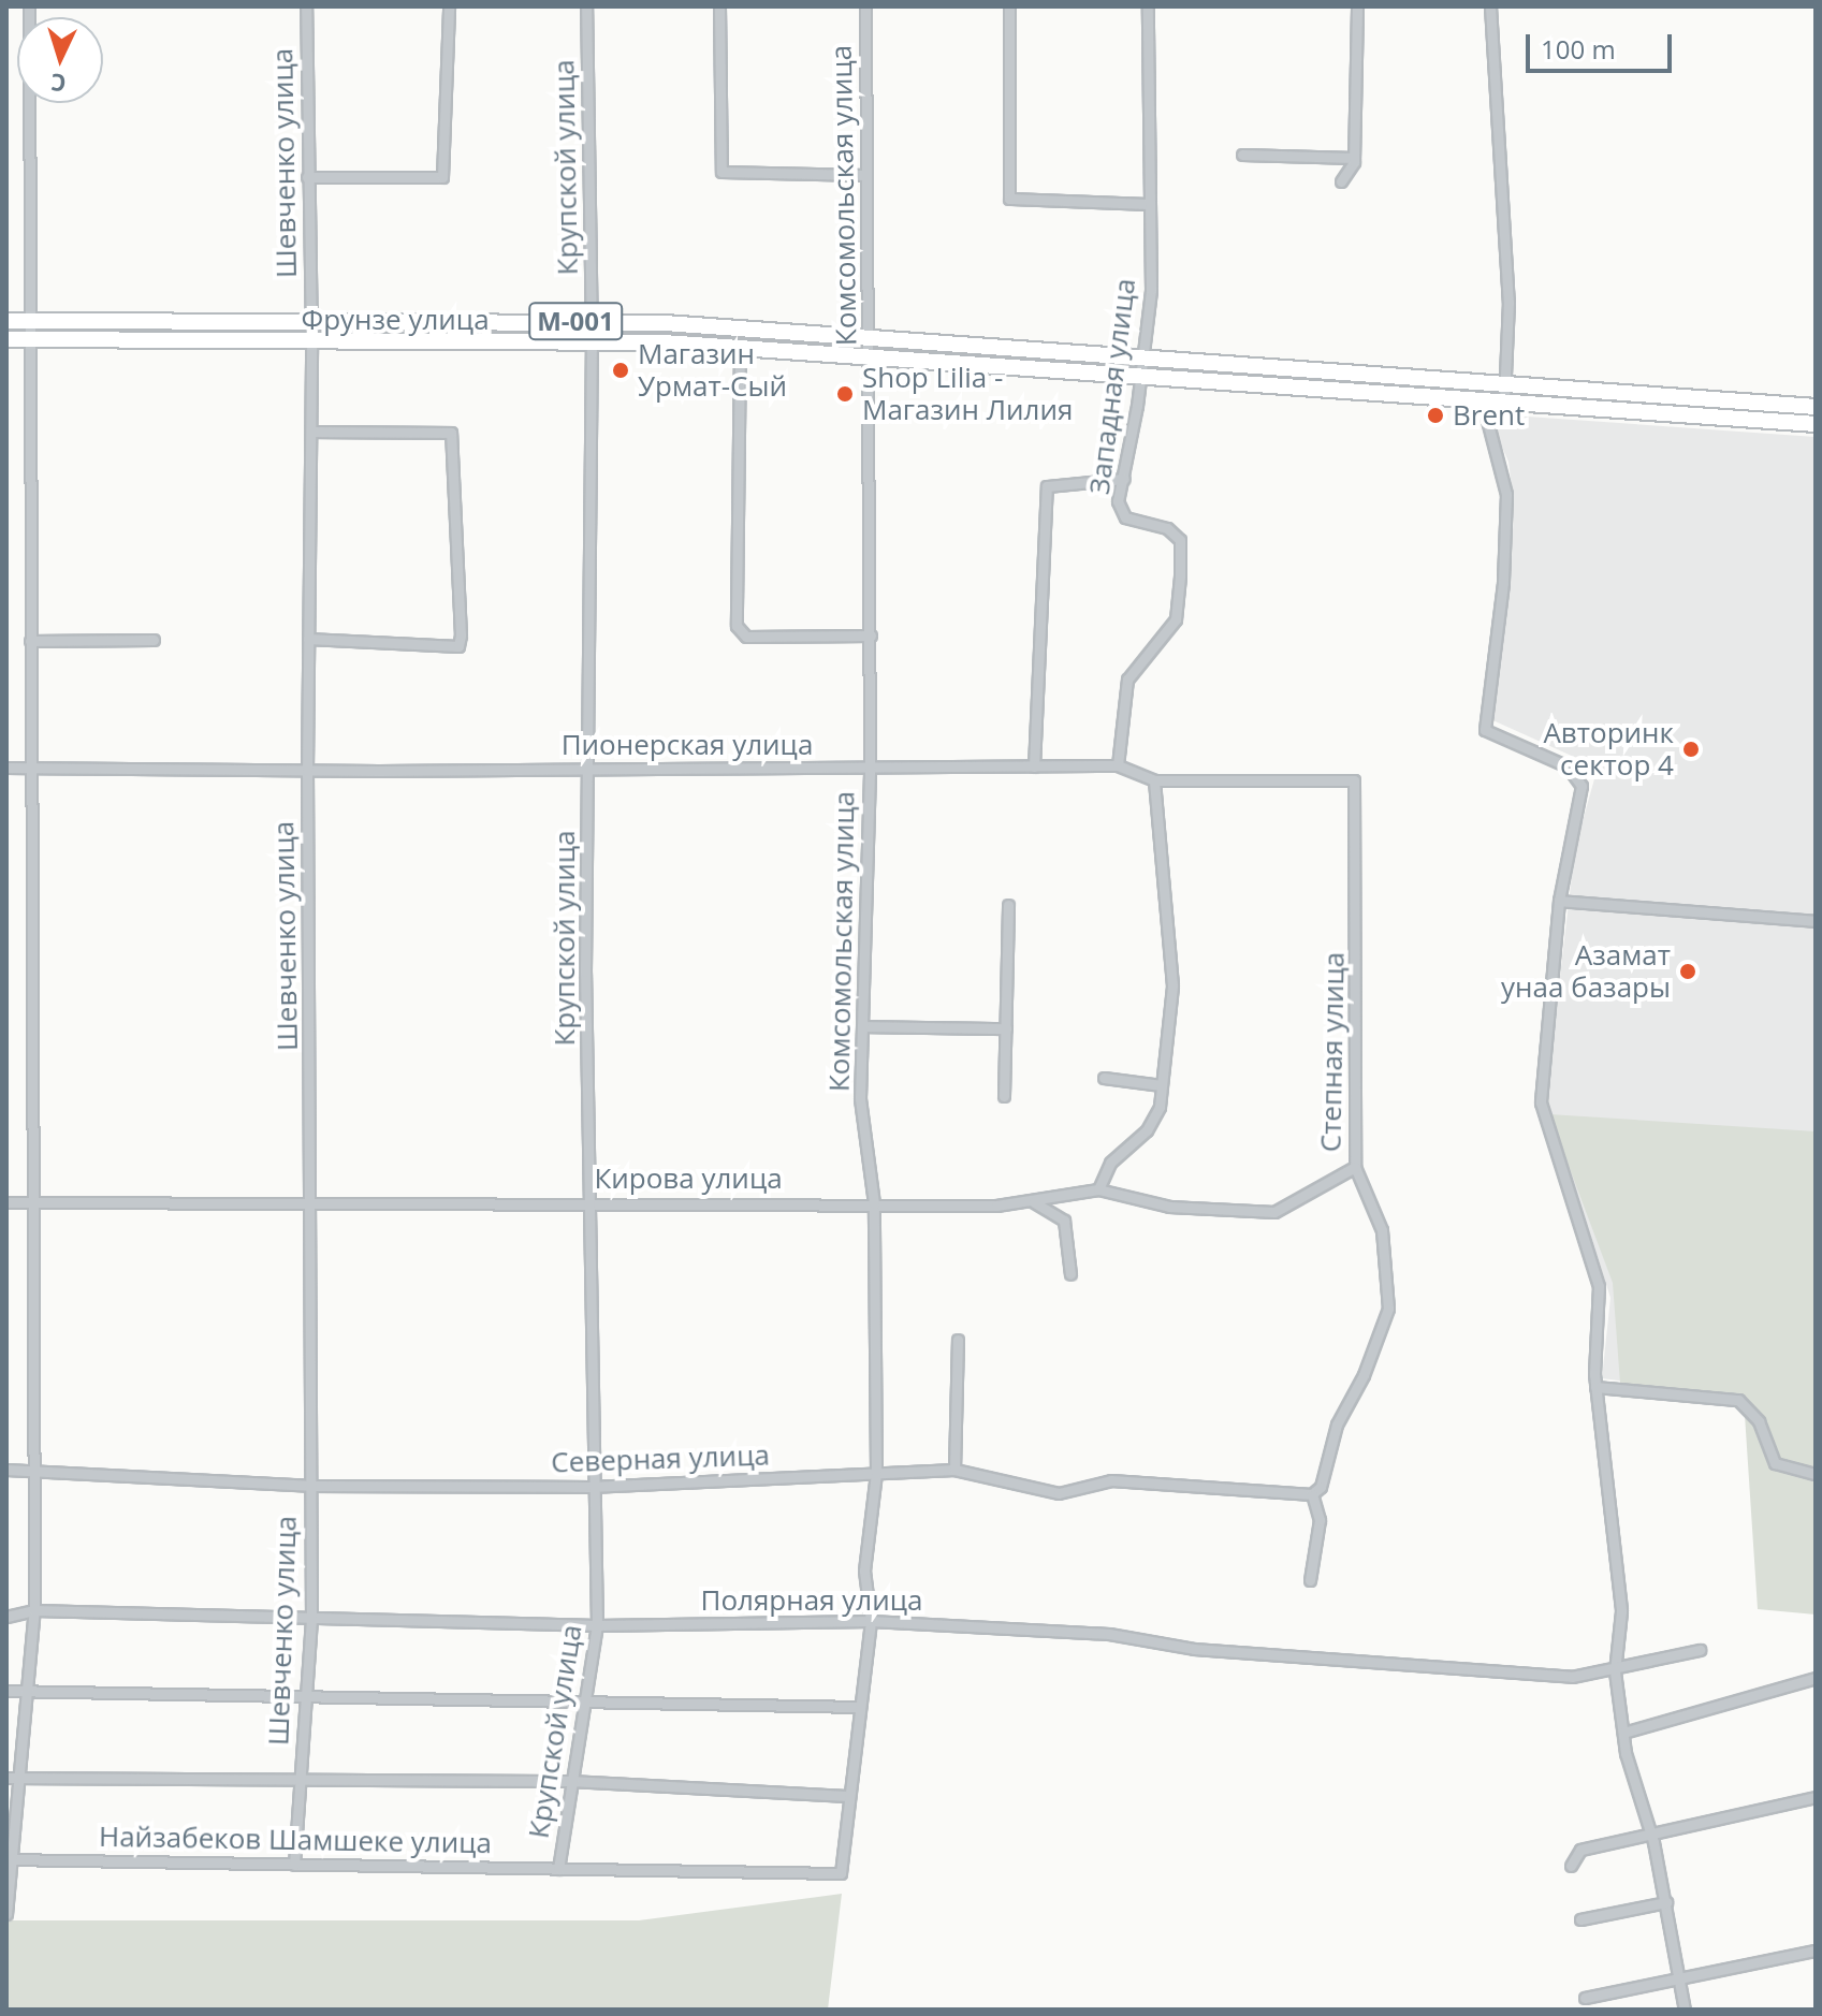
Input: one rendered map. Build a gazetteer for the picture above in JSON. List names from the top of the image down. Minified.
{"streets":{"main road":["Фрунзе улица","M-001"],"street":["Шевченко улица","Крупской улица","Комсомольская улица","Западная улица","Пионерская улица","Степная улица","Кирова улица","Северная улица","Полярная улица","Найзабеков Шамшеке улица"]},"crossings":[["Шевченко улица","Фрунзе улица"],["Шевченко улица","Пионерская улица"],["Шевченко улица","Кирова улица"],["Шевченко улица","Северная улица"],["Шевченко улица","Полярная улица"],["Шевченко улица","Найзабеков Шамшеке улица"],["Крупской улица","Фрунзе улица"],["Крупской улица","Пионерская улица"],["Крупской улица","Кирова улица"],["Крупской улица","Северная улица"],["Крупской улица","Полярная улица"],["Крупской улица","Найзабеков Шамшеке улица"],["Комсомольская улица","Фрунзе улица"],["Комсомольская улица","Пионерская улица"],["Комсомольская улица","Кирова улица"],["Комсомольская улица","Северная улица"],["Комсомольская улица","Полярная улица"],["Комсомольская улица","Найзабеков Шамшеке улица"],["Фрунзе улица","M-001"],["Фрунзе улица","Западная улица"],["M-001","Западная улица"],["Западная улица","Пионерская улица"],["Пионерская улица","Степная улица"],["Степная улица","Кирова улица"],["Степная улица","Северная улица"]],"places":["Магазин Урмат-Сый","Shop Lilia - Магазин Лилия","Brent","Авторинк сектор 4","Азамат унаа базары"],"scale_bar":"100 m","north":"bottom"}
